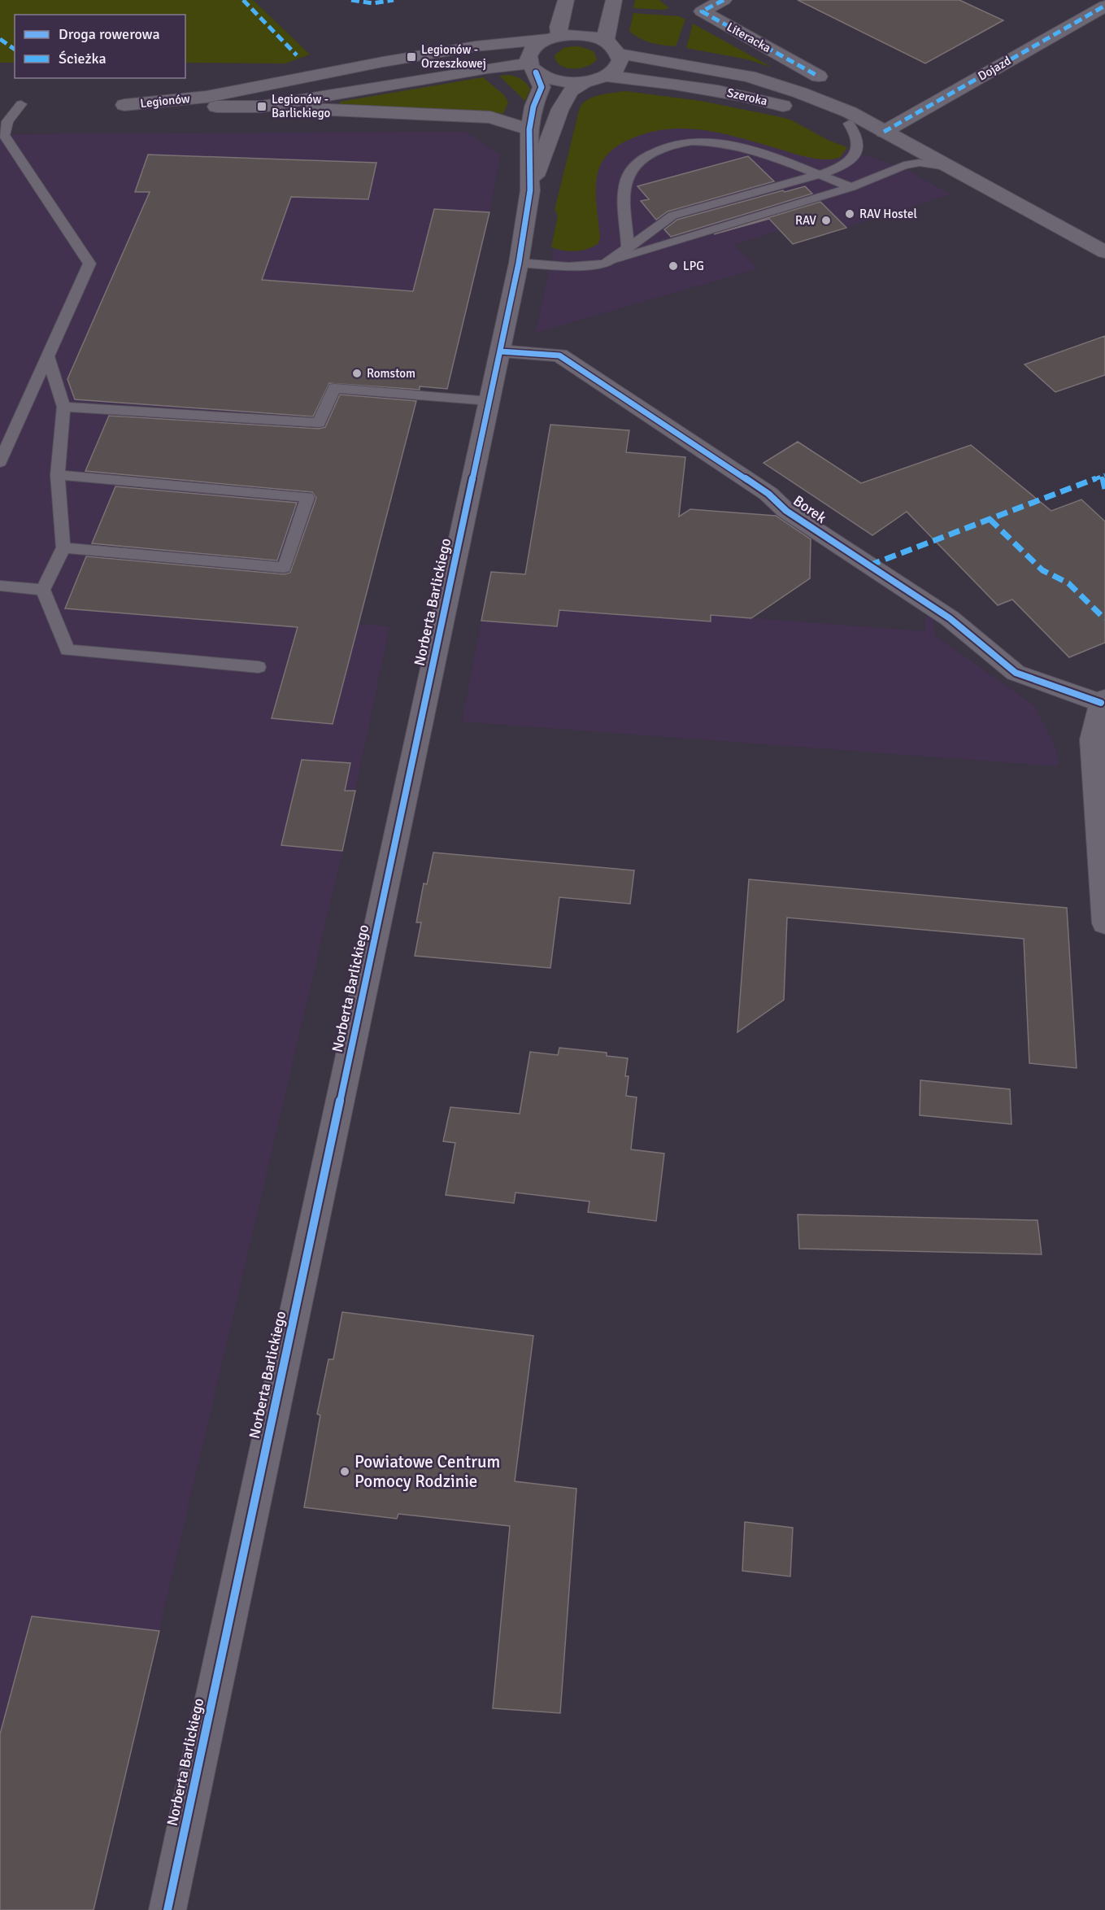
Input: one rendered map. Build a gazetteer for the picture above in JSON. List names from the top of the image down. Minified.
{"streets":{"street":["Literacka","Dojazd","Szeroka","Legionów","Borek","Norberta Barlickiego"]},"crossings":[["Dojazd","Szeroka"],["Legionów","Norberta Barlickiego"],["Borek","Norberta Barlickiego"]],"places":{"transit":["Legionów - Orzeszkowej","Legionów - Barlickiego"],"other":["RAV Hostel","RAV","LPG","Romstom","Powiatowe Centrum Pomocy Rodzinie"]},"legend":["Droga rowerowa","Ścieżka"]}
